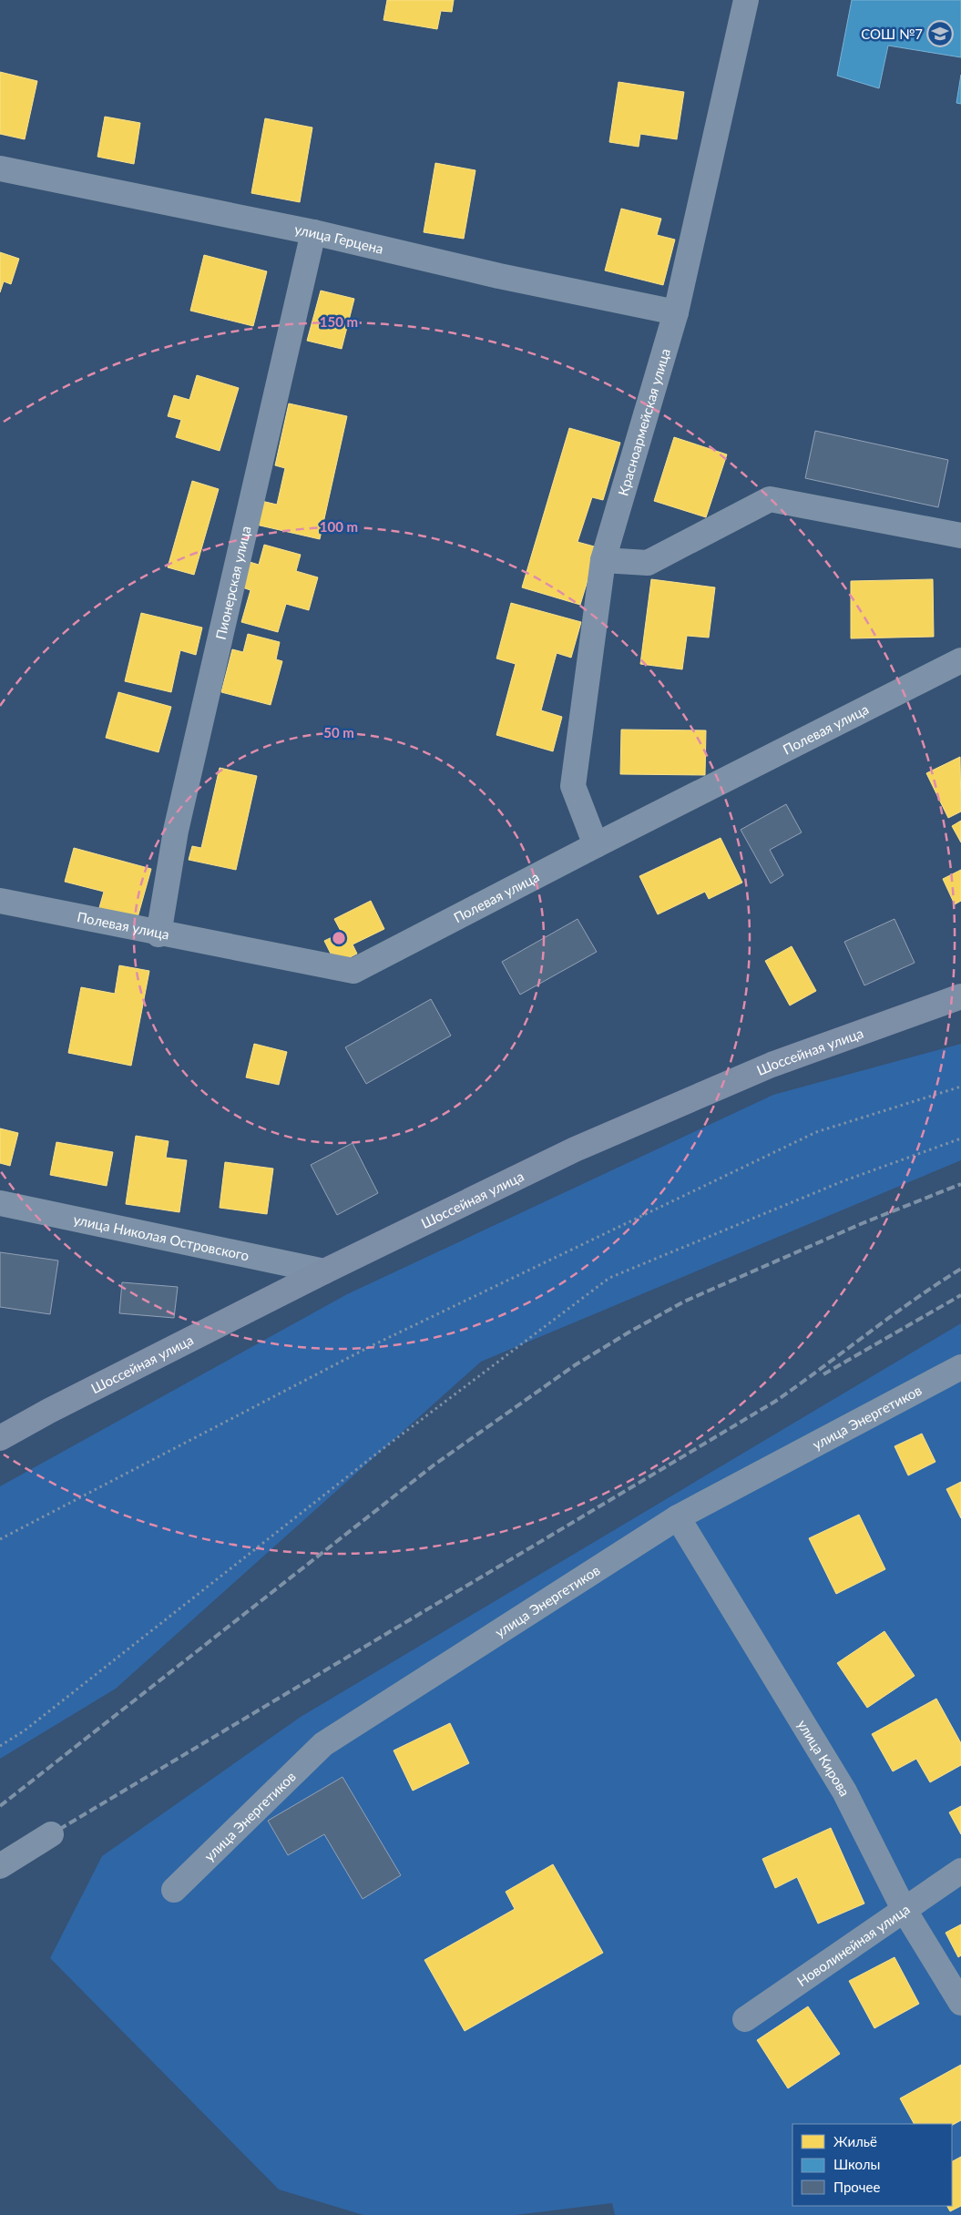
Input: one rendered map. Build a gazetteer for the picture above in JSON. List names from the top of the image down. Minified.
{"streets":{"main road":["Шоссейная улица"],"street":["улица Герцена","Красноармейская улица","Пионерская улица","Полевая улица","улица Николая Островского","улица Энергетиков","улица Кирова","Новолинейная улица"]},"crossings":[["улица Герцена","Красноармейская улица"],["улица Герцена","Пионерская улица"],["Красноармейская улица","Полевая улица"],["Пионерская улица","Полевая улица"],["Шоссейная улица","улица Николая Островского"],["улица Энергетиков","улица Кирова"],["улица Кирова","Новолинейная улица"]],"places":{"school or university":["СОШ №7"]},"legend":["Жильё","Школы","Прочее"],"rings":["150 m","100 m","50 m"]}
